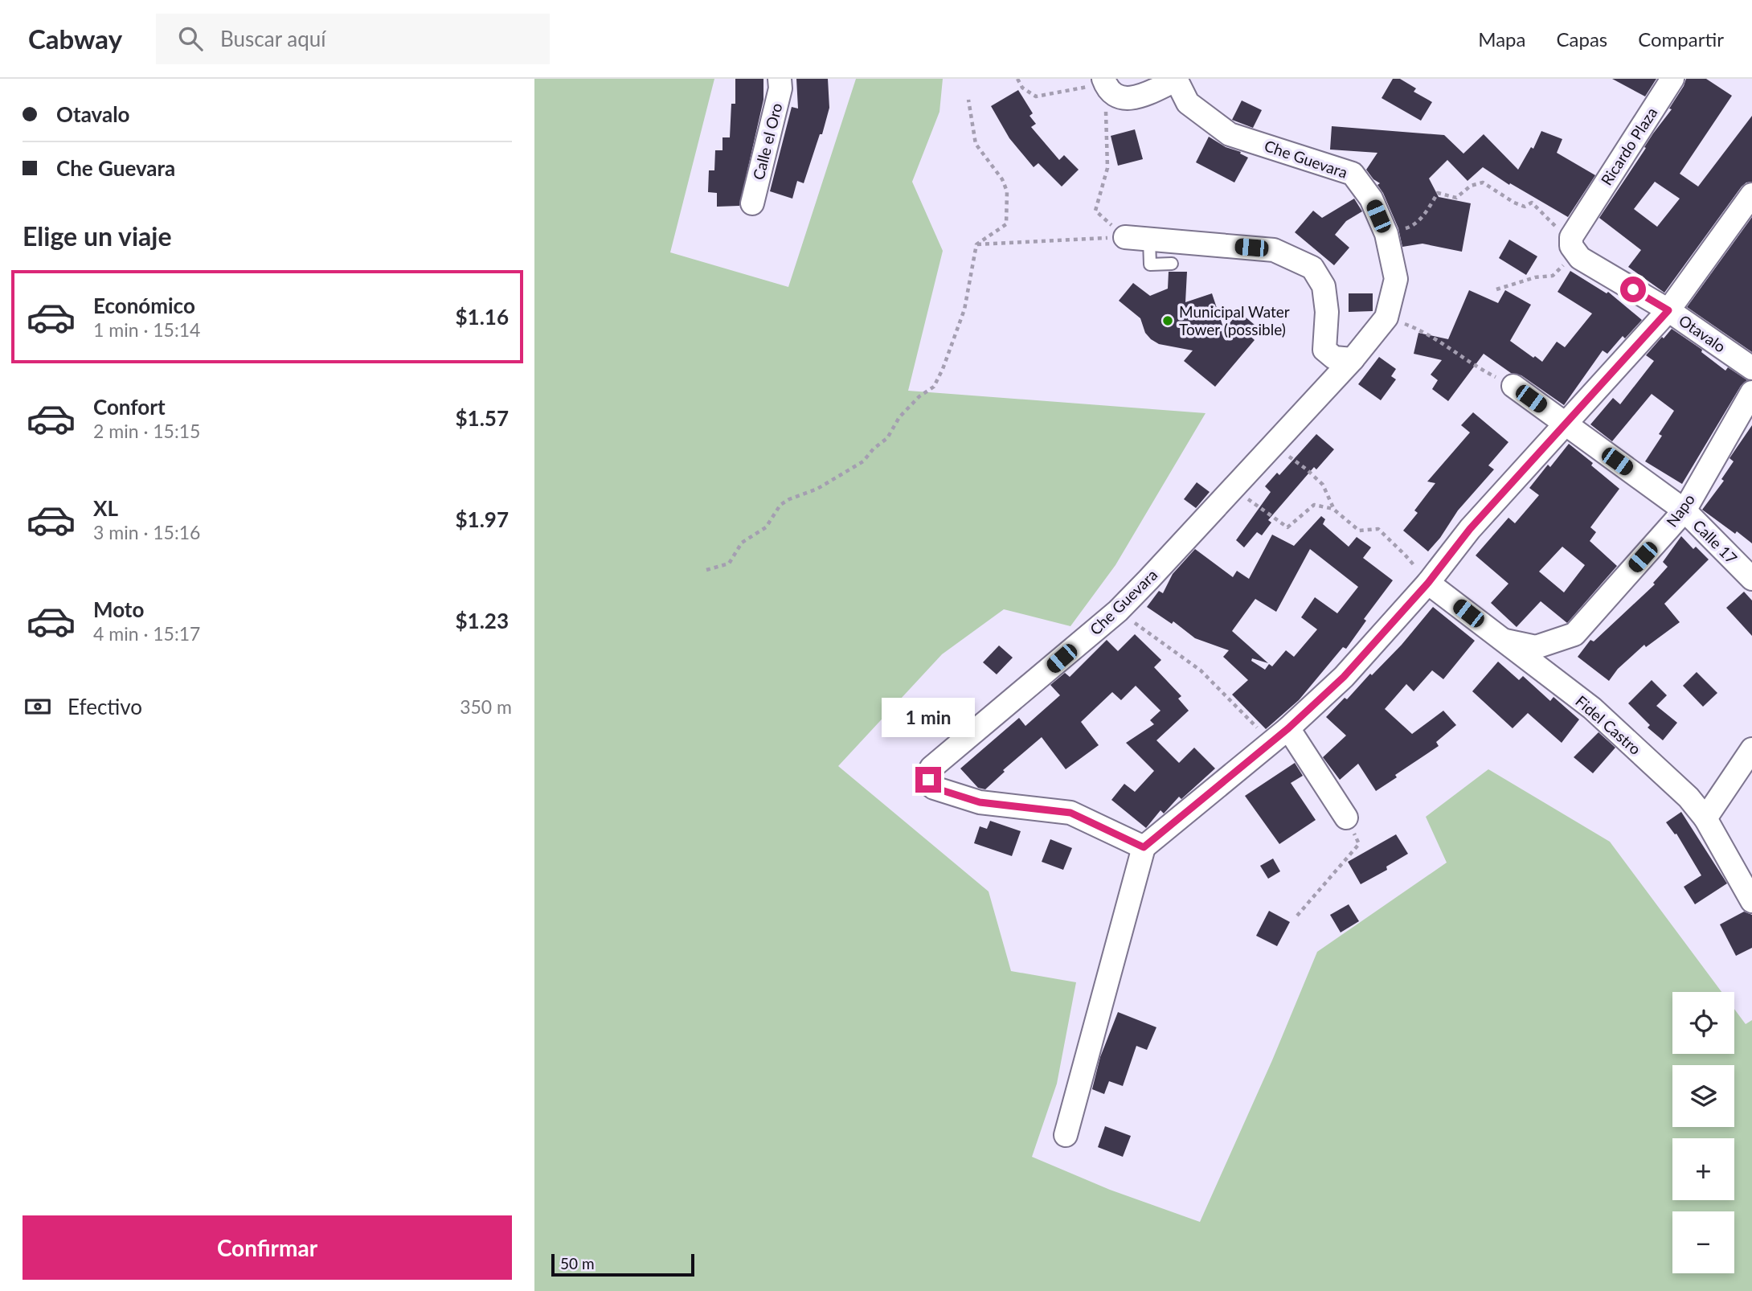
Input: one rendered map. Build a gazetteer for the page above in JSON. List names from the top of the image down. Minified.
{"streets":{"street":["Calle el Oro","Ricardo Plaza","Che Guevara","Otavalo","Napo","Calle 17","Fidel Castro"]},"crossings":[["Napo","Calle 17"],["Napo","Fidel Castro"]],"places":["Municipal Water Tower (possible)"],"scale_bar":"50 m","page":{"header":"Cabway","search":"Buscar aquí","nav":["Mapa","Capas","Compartir"],"banner":["Otavalo","Che Guevara"],"heading":"Elige un viaje","list":[{"name":"Económico","note":"1 min · 15:14","value":"$1.16"},{"name":"Confort","note":"2 min · 15:15","value":"$1.57"},{"name":"XL","note":"3 min · 15:16","value":"$1.97"},{"name":"Moto","note":"4 min · 15:17","value":"$1.23"}],"pay":["Efectivo","350 m"],"bubble":"1 min","map_buttons":["+","−"],"buttons":"Confirmar","scale":"50 m"}}
